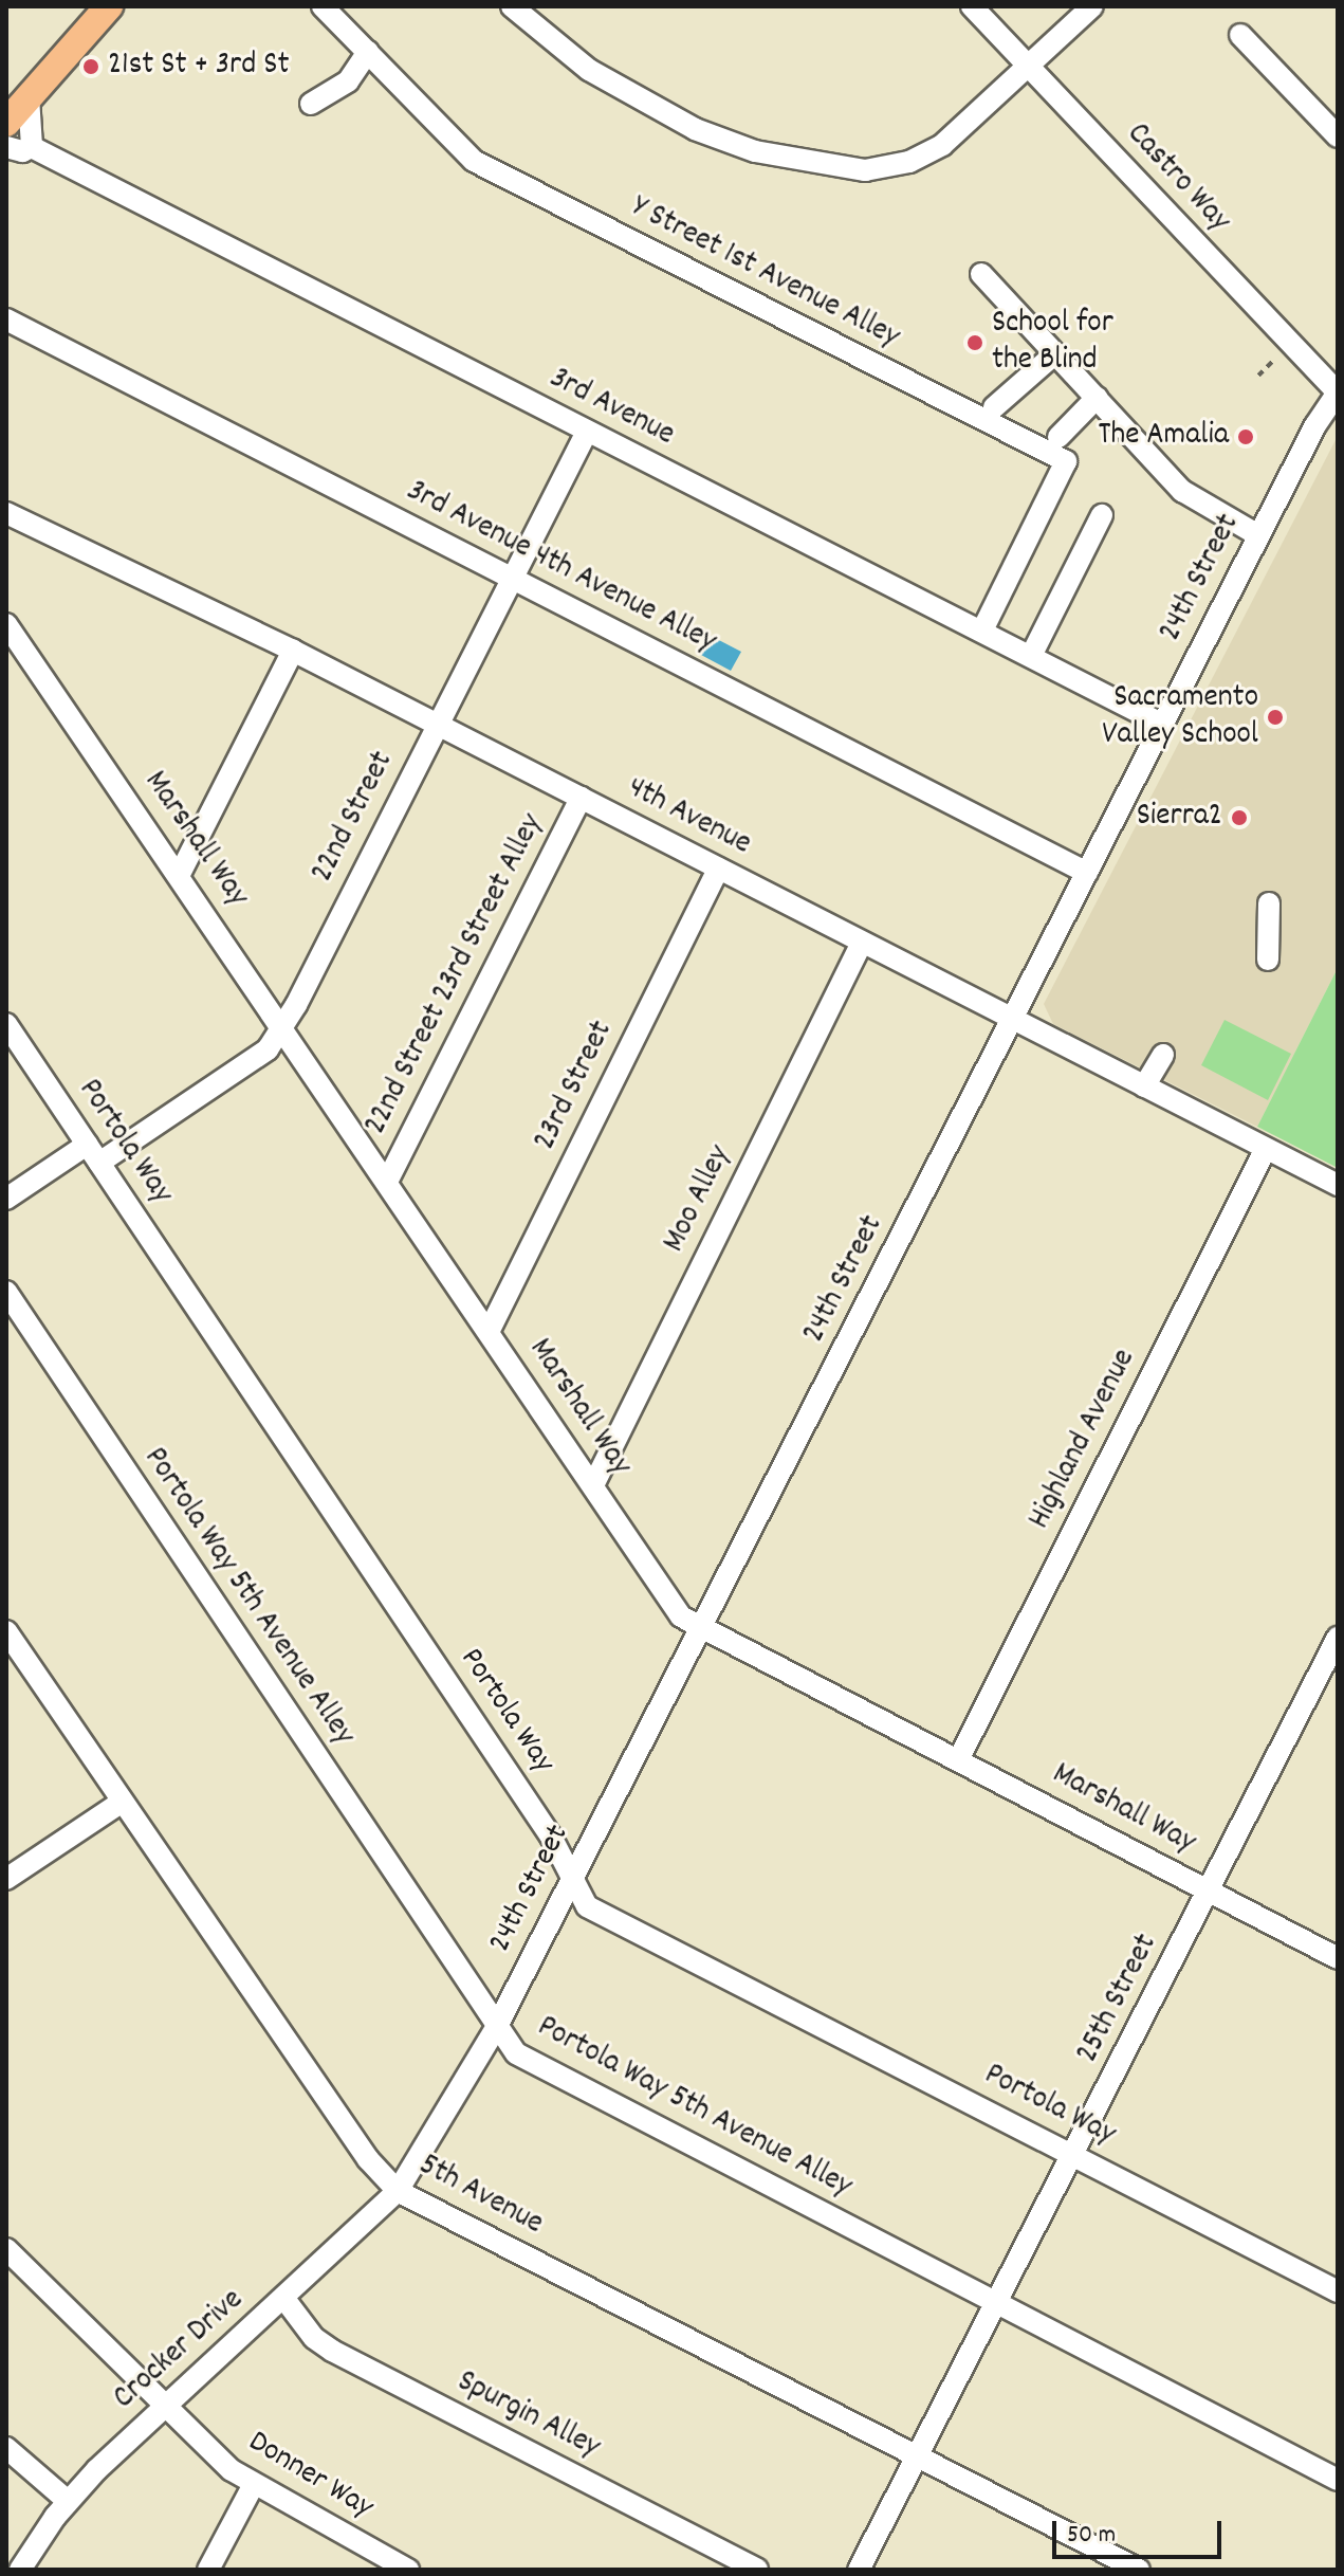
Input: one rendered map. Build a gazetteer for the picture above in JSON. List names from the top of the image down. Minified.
{"streets":{"street":["Castro Way","Y Street 1st Avenue Alley","3rd Avenue","3rd Avenue 4th Avenue Alley","24th Street","22nd Street","4th Avenue","Marshall Way","22nd Street 23rd Street Alley","23rd Street","Portola Way","Moo Alley","Highland Avenue","Portola Way 5th Avenue Alley","25th Street","5th Avenue","Crocker Drive","Spurgin Alley","Donner Way"]},"crossings":[["Castro Way","24th Street"],["Y Street 1st Avenue Alley","3rd Avenue"],["3rd Avenue","24th Street"],["3rd Avenue","22nd Street"],["3rd Avenue 4th Avenue Alley","24th Street"],["3rd Avenue 4th Avenue Alley","22nd Street"],["24th Street","4th Avenue"],["24th Street","Marshall Way"],["24th Street","Portola Way"],["24th Street","Portola Way 5th Avenue Alley"],["24th Street","5th Avenue"],["24th Street","Crocker Drive"],["22nd Street","4th Avenue"],["22nd Street","Marshall Way"],["22nd Street","Portola Way"],["4th Avenue","22nd Street 23rd Street Alley"],["4th Avenue","23rd Street"],["4th Avenue","Moo Alley"],["4th Avenue","Highland Avenue"],["Marshall Way","22nd Street 23rd Street Alley"],["Marshall Way","23rd Street"],["Marshall Way","Moo Alley"],["Marshall Way","Highland Avenue"],["Marshall Way","25th Street"],["Portola Way","25th Street"],["Portola Way 5th Avenue Alley","25th Street"],["25th Street","5th Avenue"],["5th Avenue","Crocker Drive"],["Crocker Drive","Spurgin Alley"],["Crocker Drive","Donner Way"]],"places":["21st St + 3rd St","School for the Blind","The Amalia","Sacramento Valley School","Sierra2"],"scale_bar":"50 m"}
